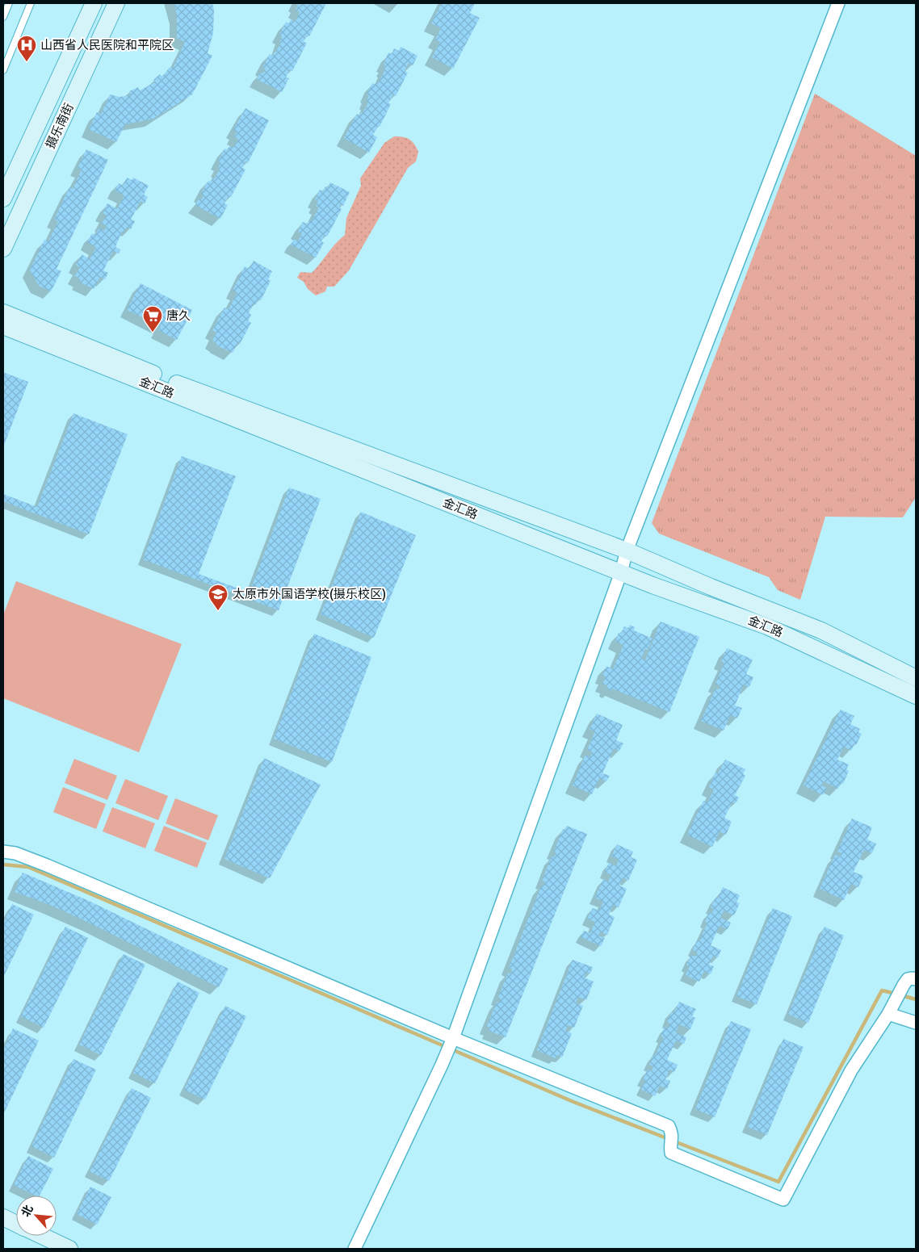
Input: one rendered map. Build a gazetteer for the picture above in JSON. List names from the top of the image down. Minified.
{"streets":{"street":["摄乐南街","金汇路"]},"places":{"hospital":["山西省人民医院和平院区"],"supermarket":["唐久"],"school or university":["太原市外国语学校(摄乐校区)"]},"north":"top left"}
